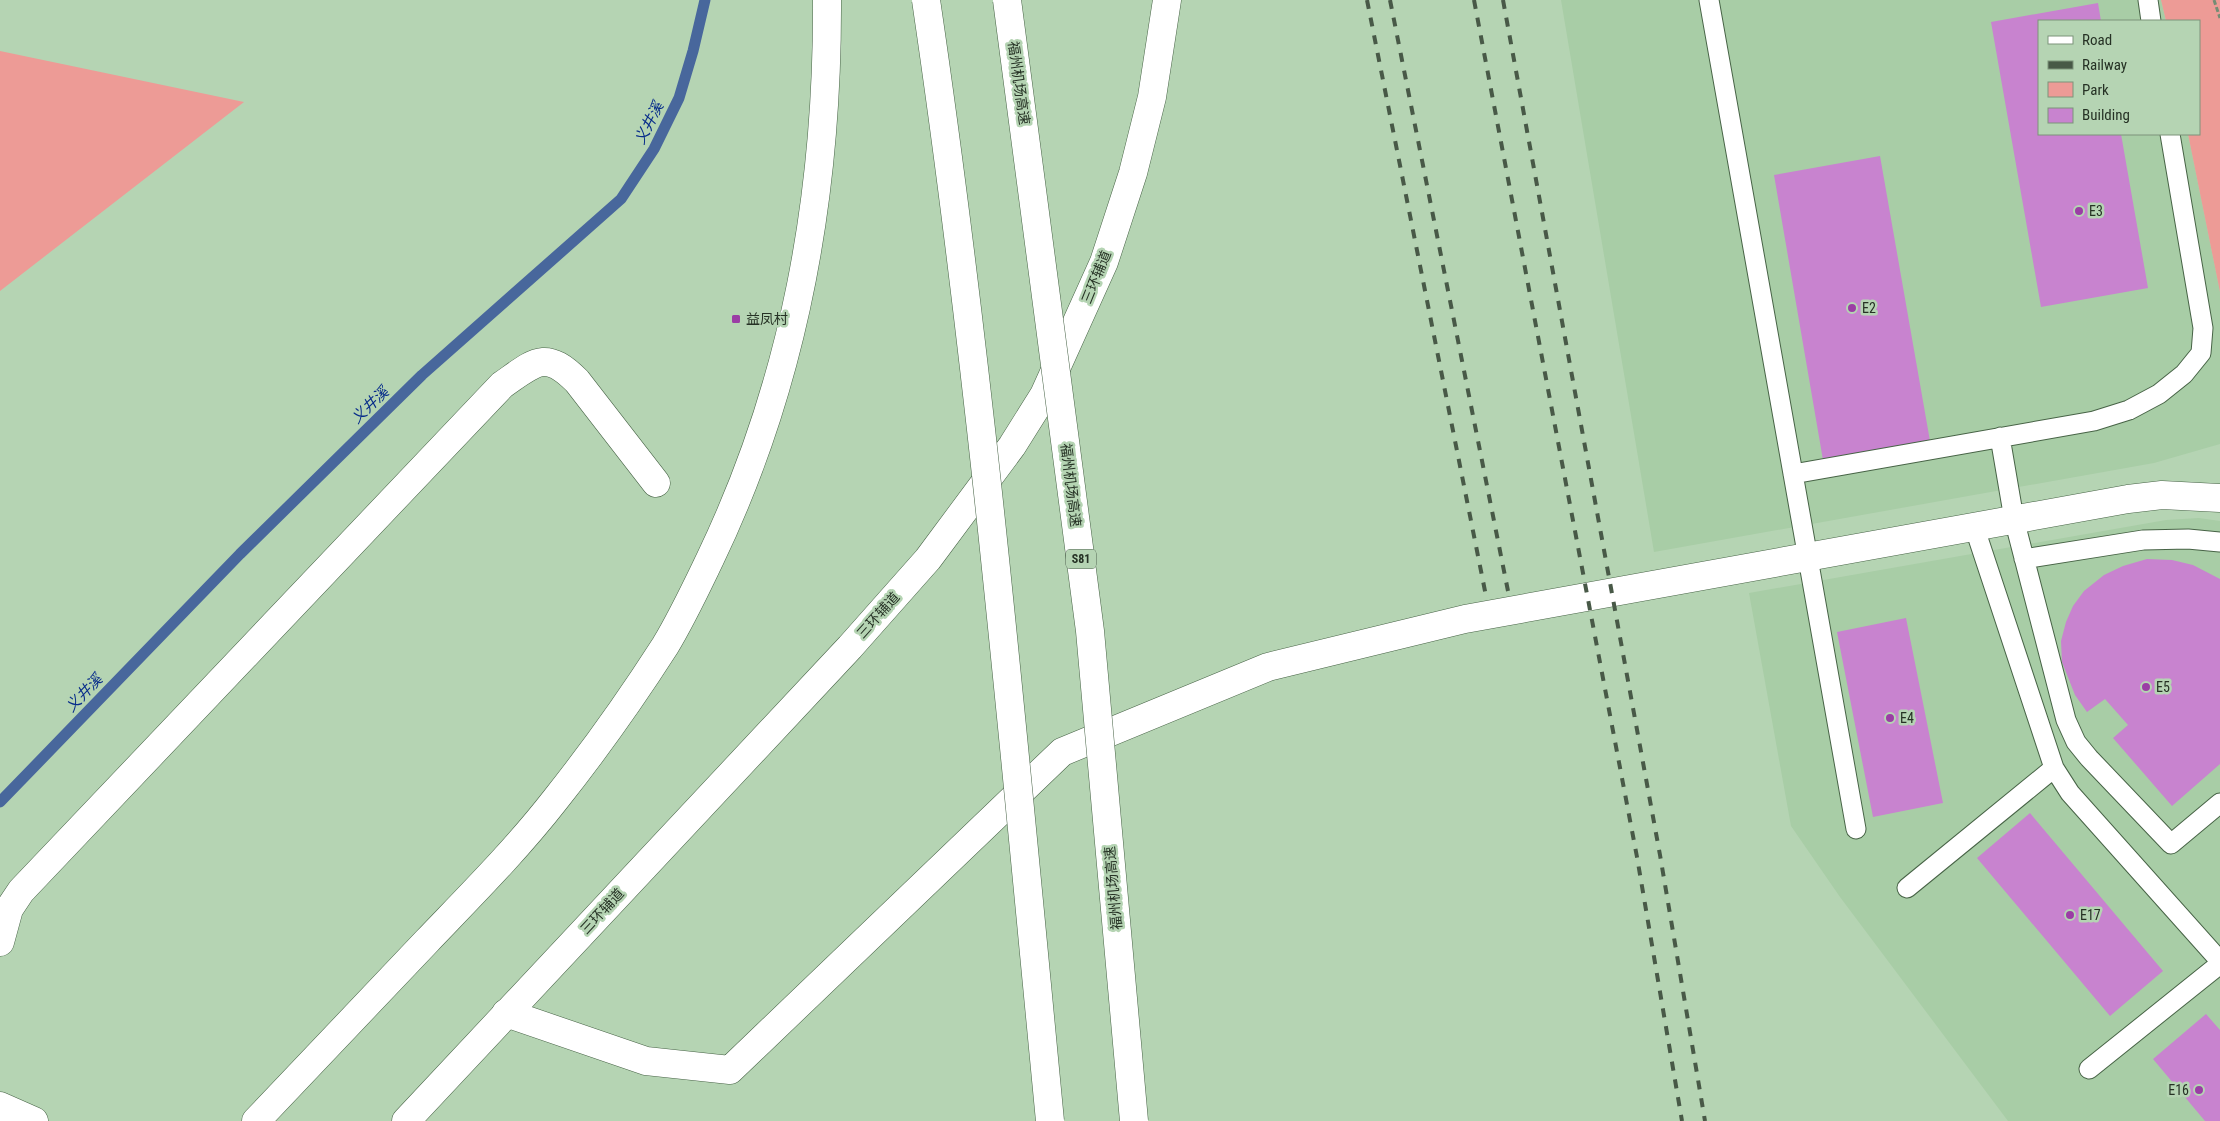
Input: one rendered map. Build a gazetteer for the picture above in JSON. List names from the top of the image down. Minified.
{"streets":{"main road":["福州机场高速","三环辅道","S81"]},"water":["义井溪"],"places":{"other":["E3","E2","E5","E4","E17","E16"],"transit":["益凤村"]},"legend":["Road","Railway","Park","Building"]}
